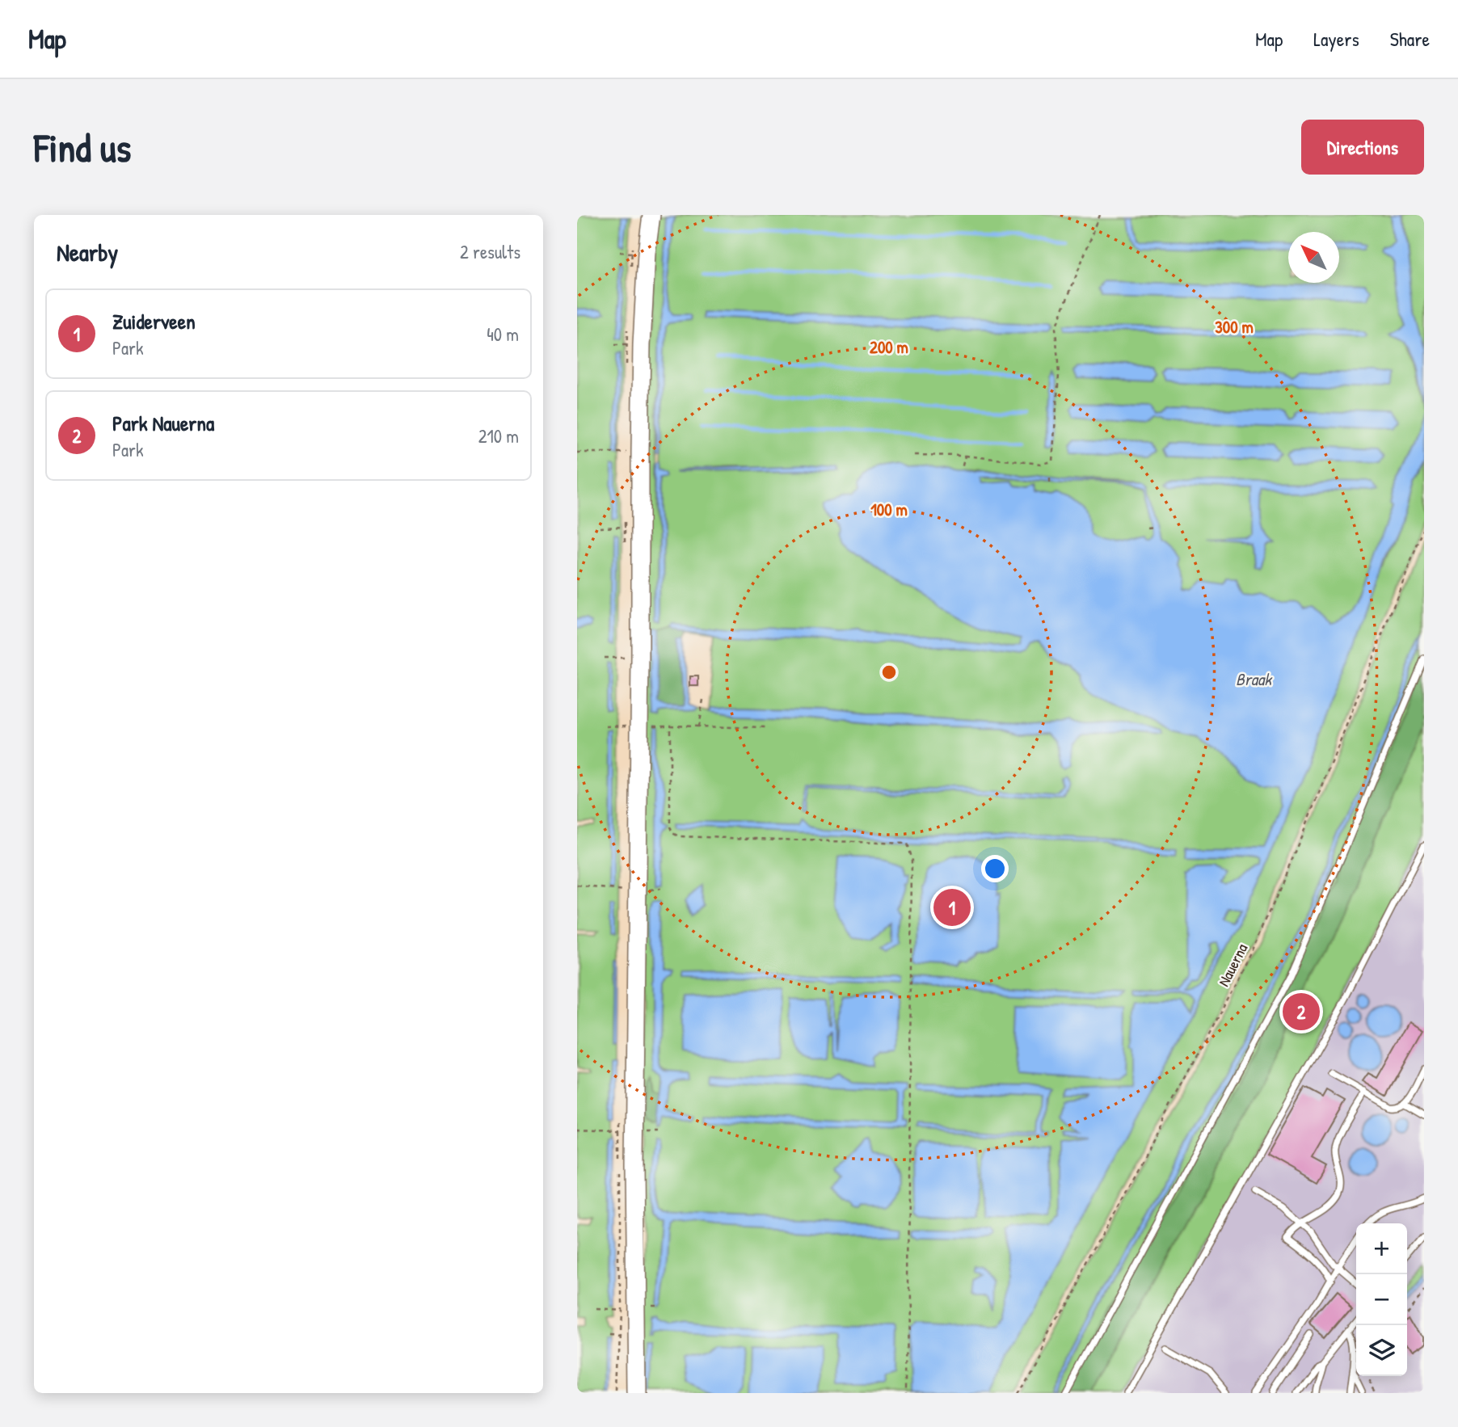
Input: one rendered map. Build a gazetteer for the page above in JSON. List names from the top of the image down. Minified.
{"streets":{"path":["Nauerna"]},"water":["Braak"],"north":"top left","page":{"header":"Map","nav":["Map","Layers","Share"],"buttons":"Directions","title":"Find us","heading":["Nearby","2 results"],"list":[{"mark":"1","name":"Zuiderveen","note":"Park","value":"40 m"},{"mark":"2","name":"Park Nauerna","note":"Park","value":"210 m"}],"pins":["1","2"],"map_buttons":["+","−"]},"rings":["300 m","200 m","100 m"]}
